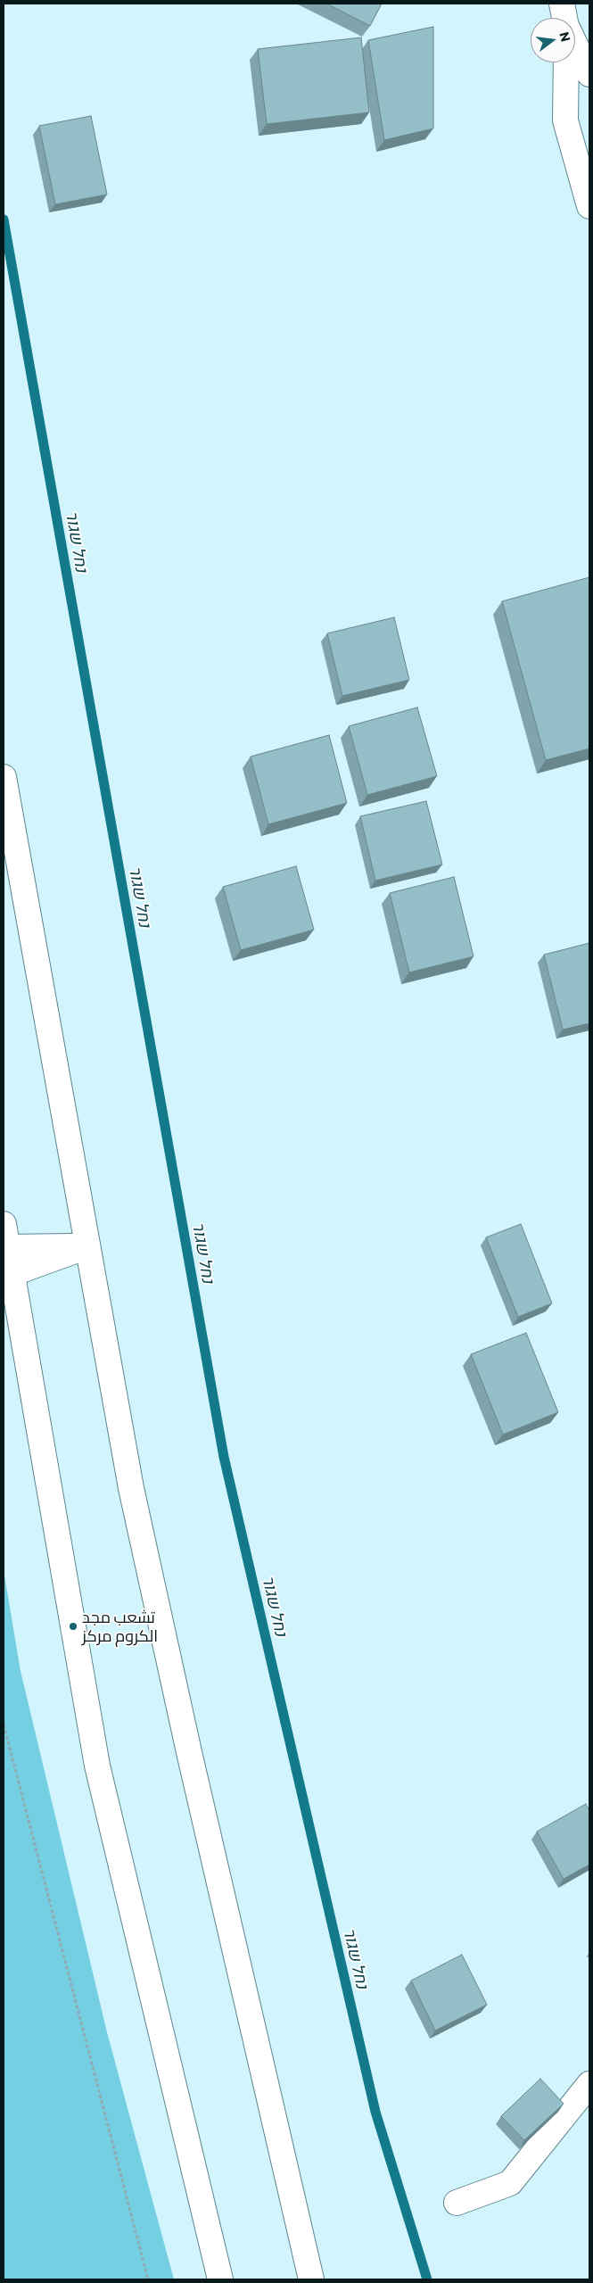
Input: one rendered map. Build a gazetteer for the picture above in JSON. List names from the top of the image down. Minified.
{"water":["נחל שגור"],"places":["تشعب مجد الكروم مركز"],"north":"right"}
